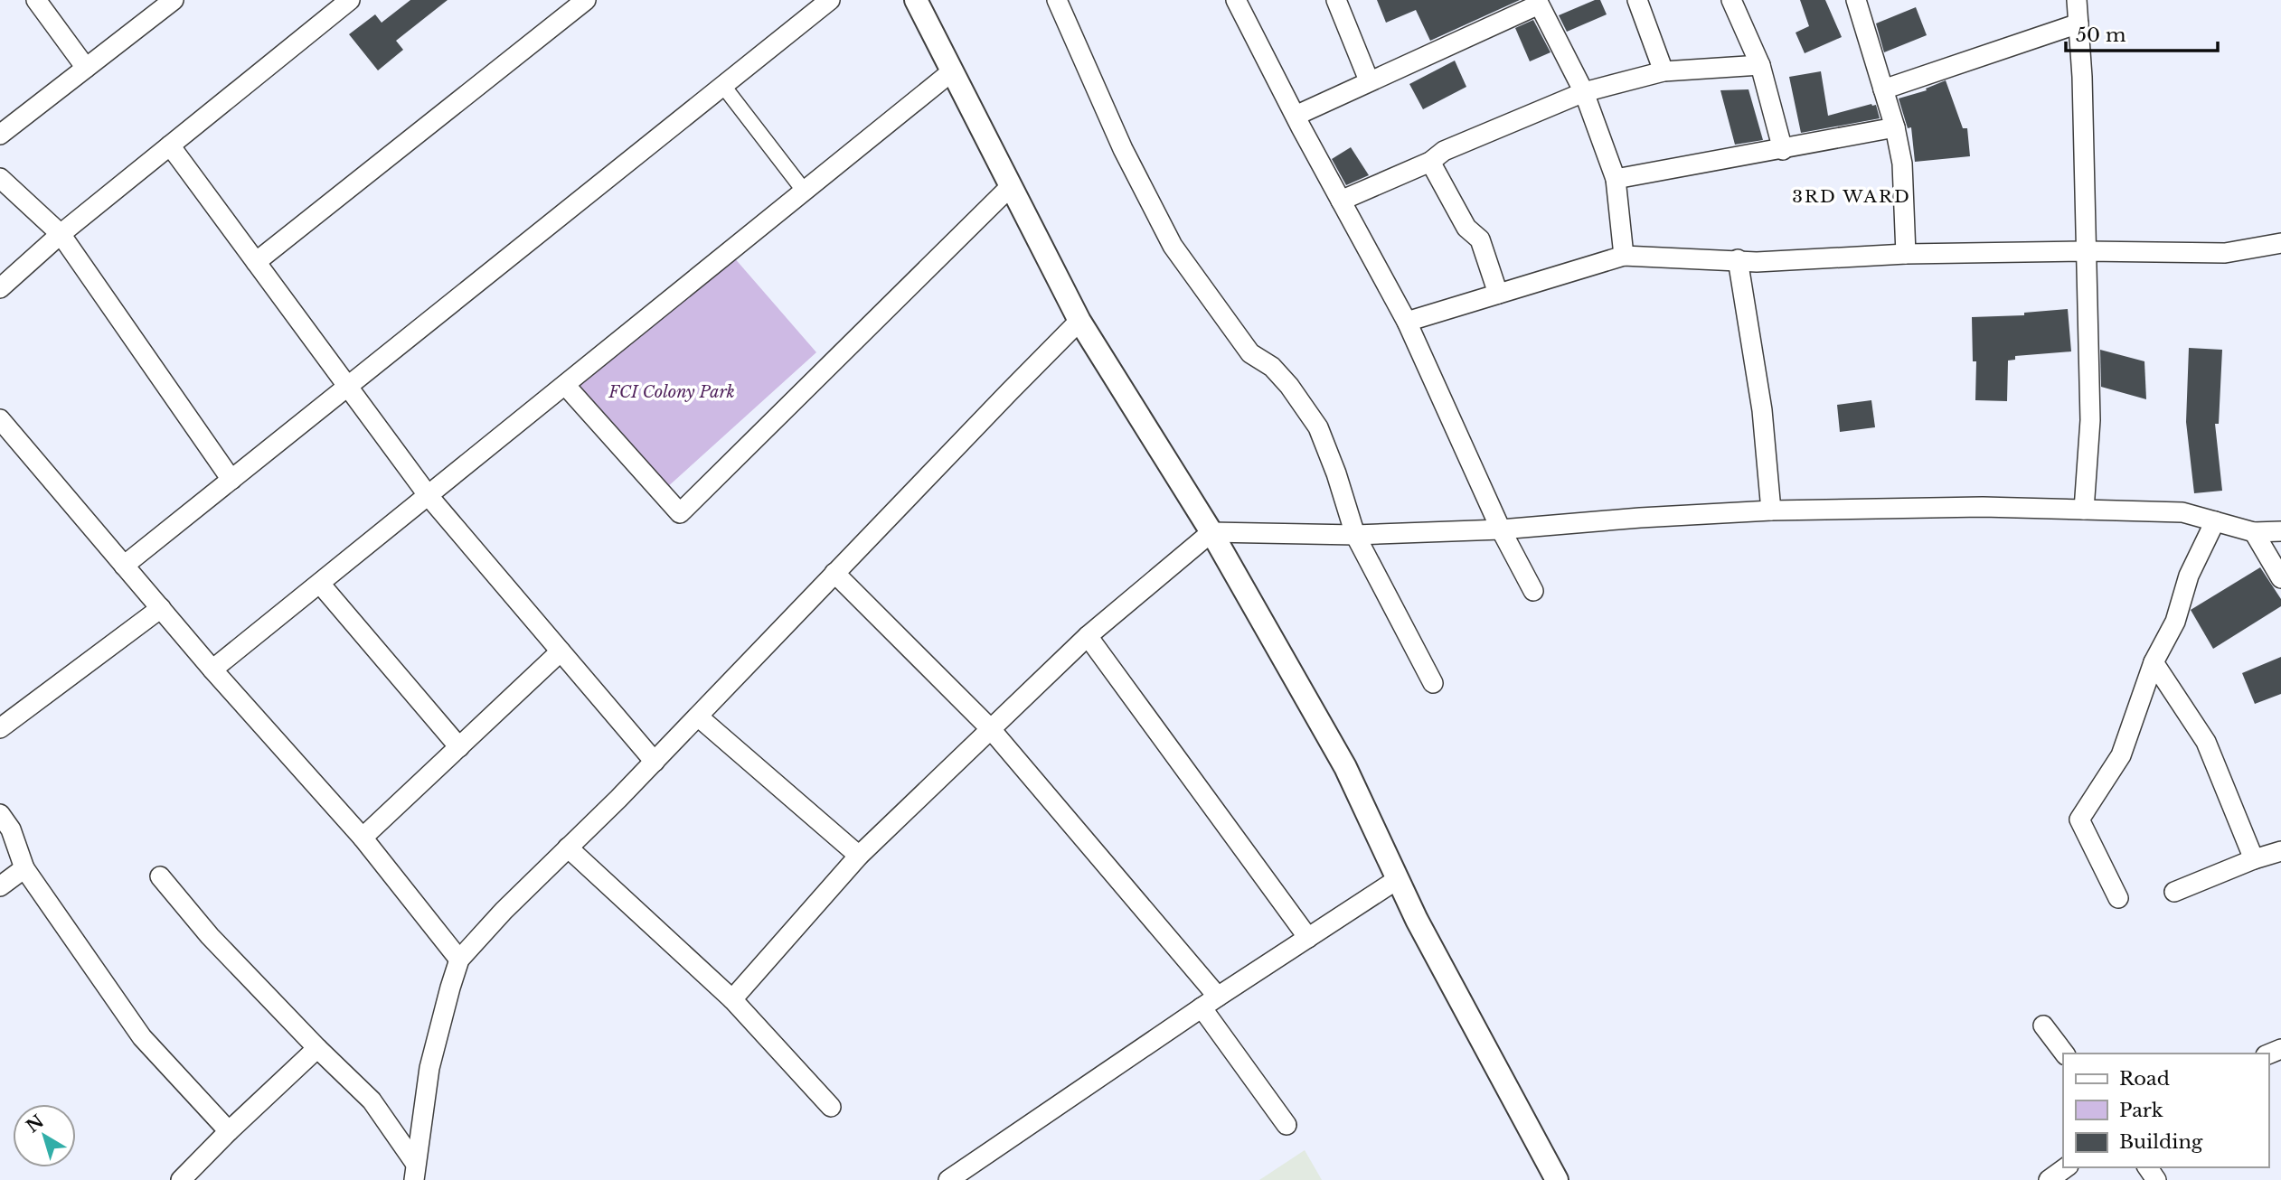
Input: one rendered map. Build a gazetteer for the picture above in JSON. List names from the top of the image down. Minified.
{"districts":["3RD WARD"],"parks":["FCI Colony Park"],"legend":["Road","Park","Building"],"scale_bar":"50 m","north":"top left"}
